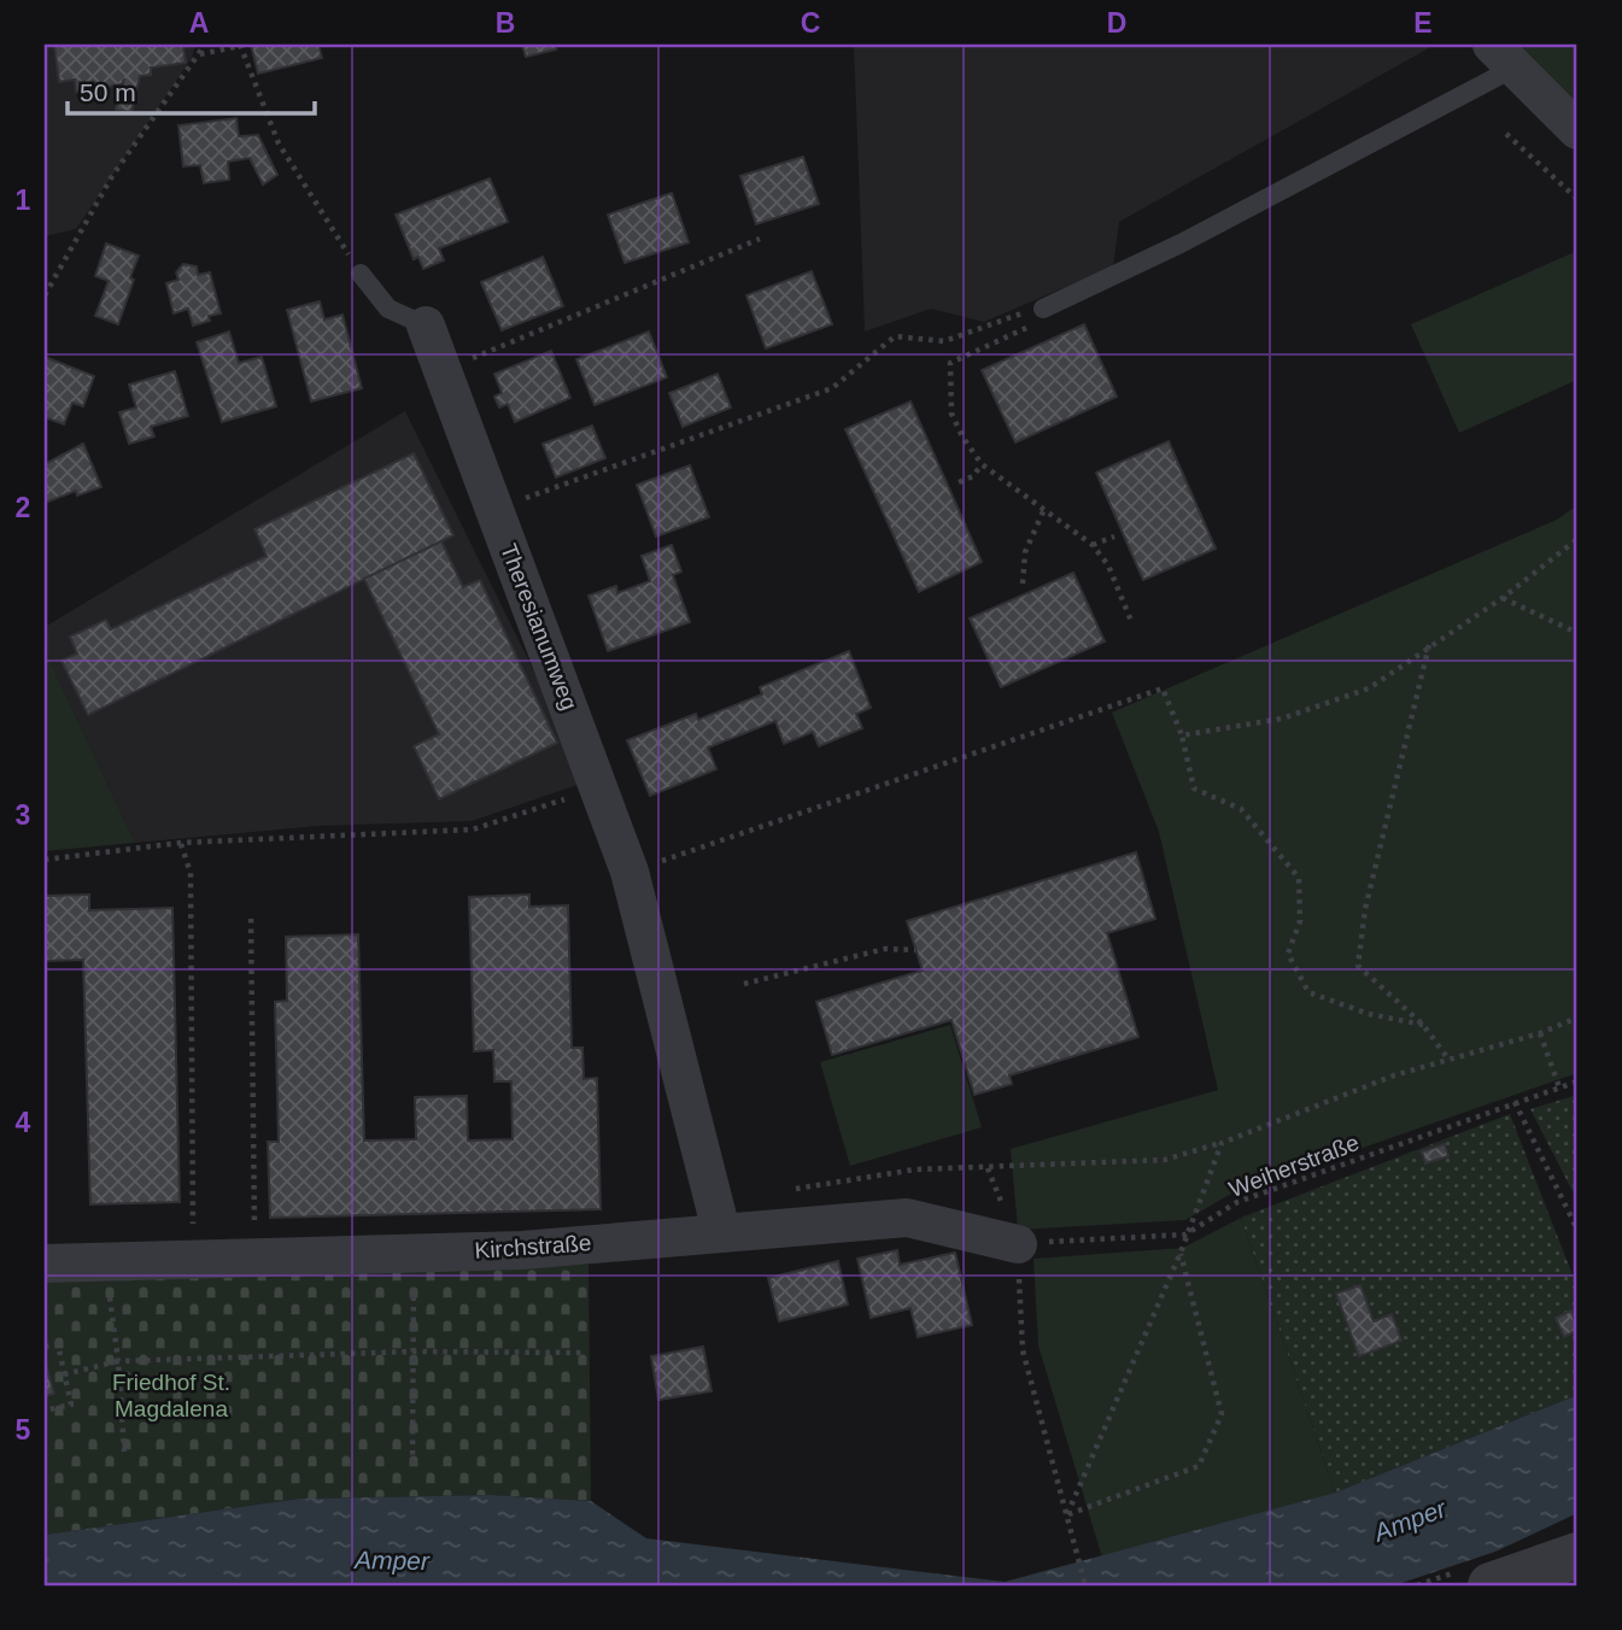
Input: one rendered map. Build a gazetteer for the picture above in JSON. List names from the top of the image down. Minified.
{"streets":{"street":["Theresianumweg","Kirchstraße"],"path":["Weiherstraße"]},"crossings":[["Theresianumweg","Kirchstraße"],["Weiherstraße","Kirchstraße"]],"water":["Amper"],"parks":["Friedhof St. Magdalena"],"scale_bar":"50 m","grid":{"columns":["A","B","C","D","E"],"rows":["1","2","3","4","5"]}}
